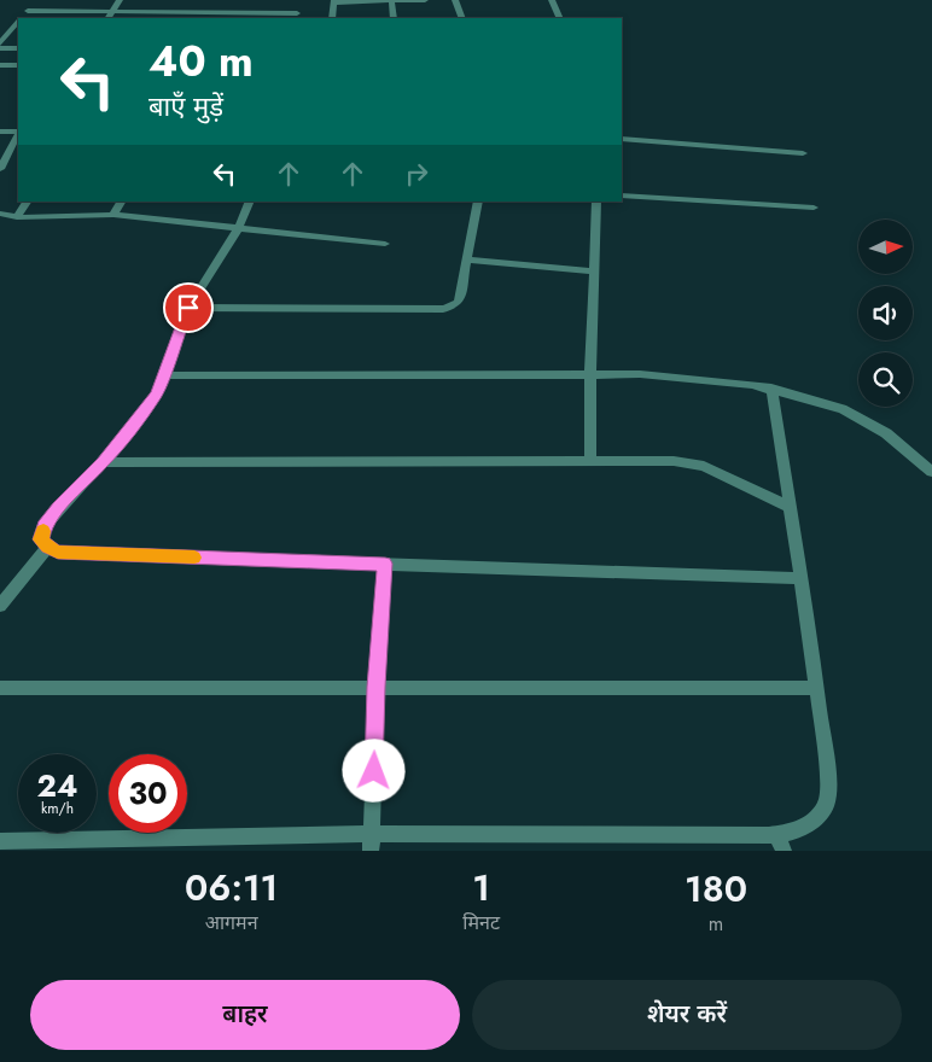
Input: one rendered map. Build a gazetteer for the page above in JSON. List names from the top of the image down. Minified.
{"north":"right","page":{"turn":["40 m","बाएँ मुड़ें"],"speed":"24 km/h","limit":"30","eta":["06:11","आगमन","1","मिनट","180","m"],"buttons":["बाहर","शेयर करें"]}}
